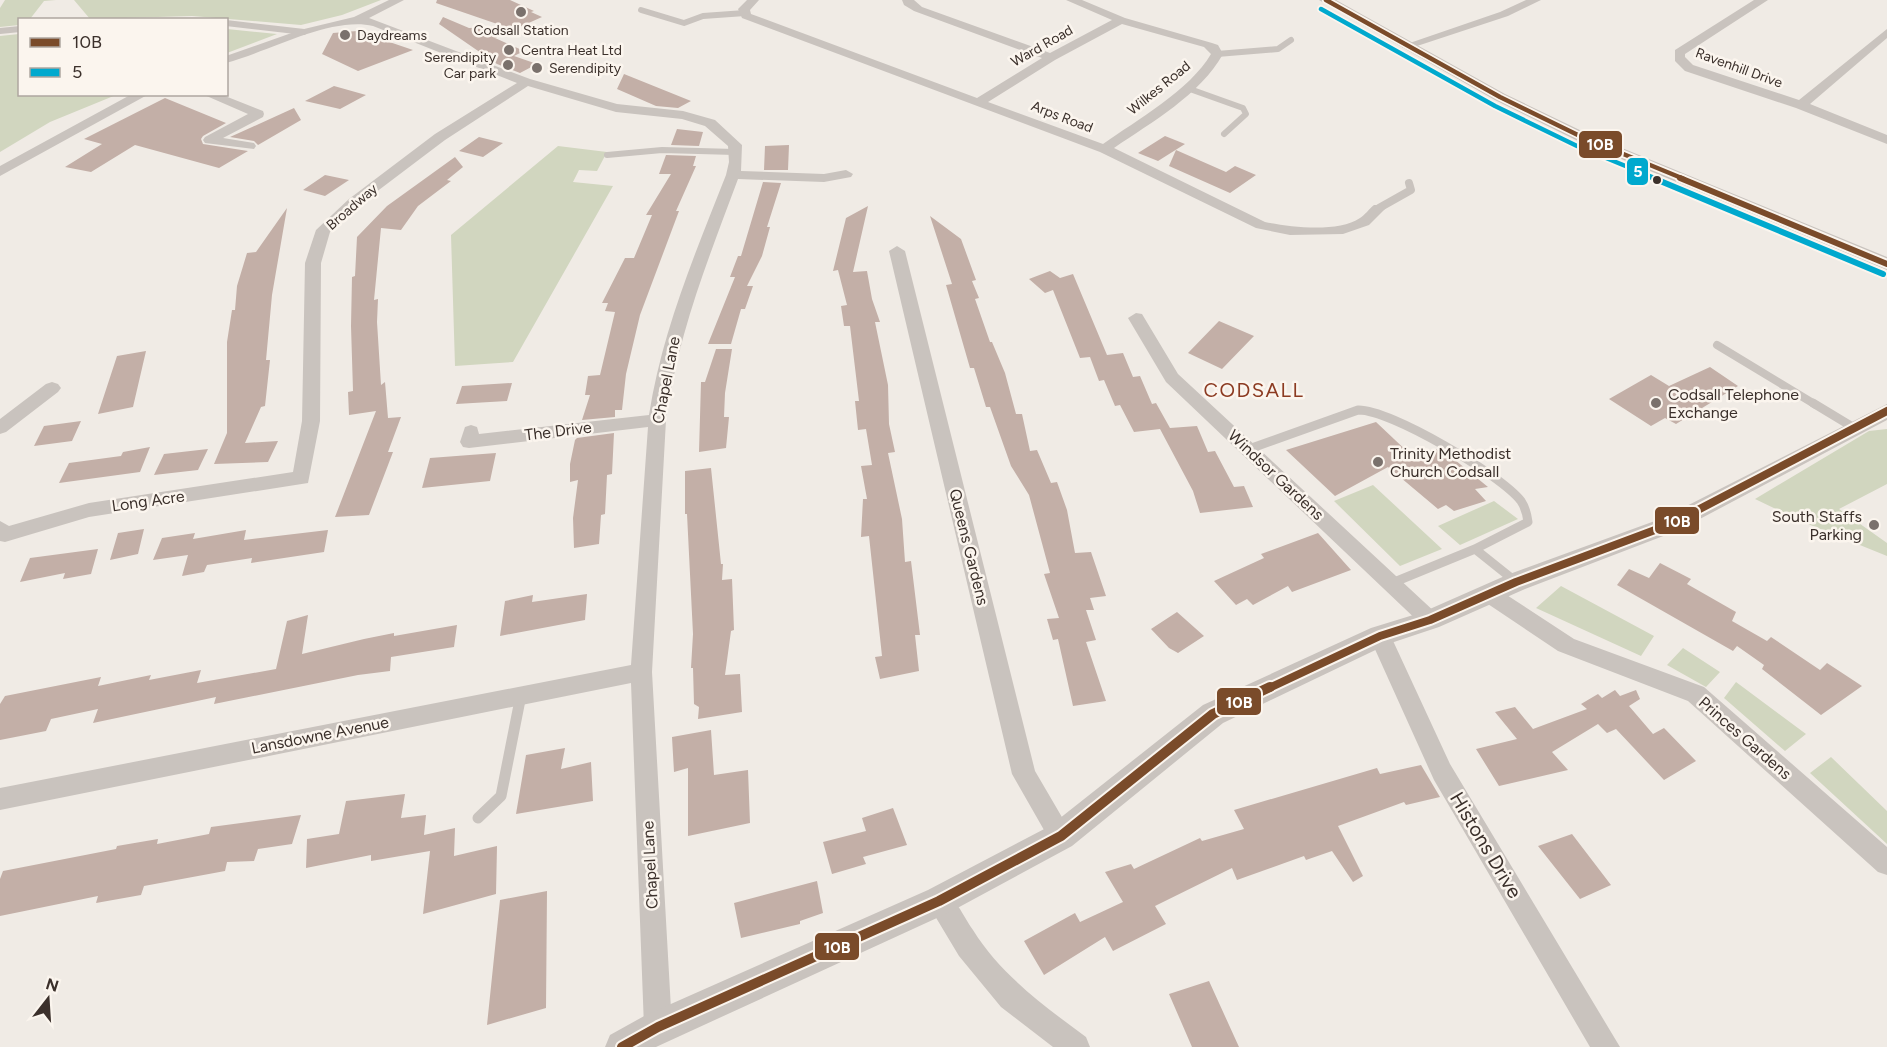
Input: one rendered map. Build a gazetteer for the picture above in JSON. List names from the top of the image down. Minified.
{"streets":{"street":["Ward Road","Ravenhill Drive","Wilkes Road","Arps Road","Broadway","Chapel Lane","The Drive","Windsor Gardens","Long Acre","Queens Gardens","Lansdowne Avenue","Princes Gardens","Histons Drive"]},"crossings":[["Ward Road","Wilkes Road"],["Ward Road","Arps Road"],["Wilkes Road","Arps Road"],["Broadway","Long Acre"],["Chapel Lane","The Drive"],["Chapel Lane","Lansdowne Avenue"]],"districts":["CODSALL"],"places":["Codsall Station","Daydreams","Centra Heat Ltd","Serendipity Car park","Serendipity","Codsall Telephone Exchange","Trinity Methodist Church Codsall","South Staffs Parking"],"lines":["transit line 10B","transit line 5"],"legend":["10B","5"],"north":"top"}
